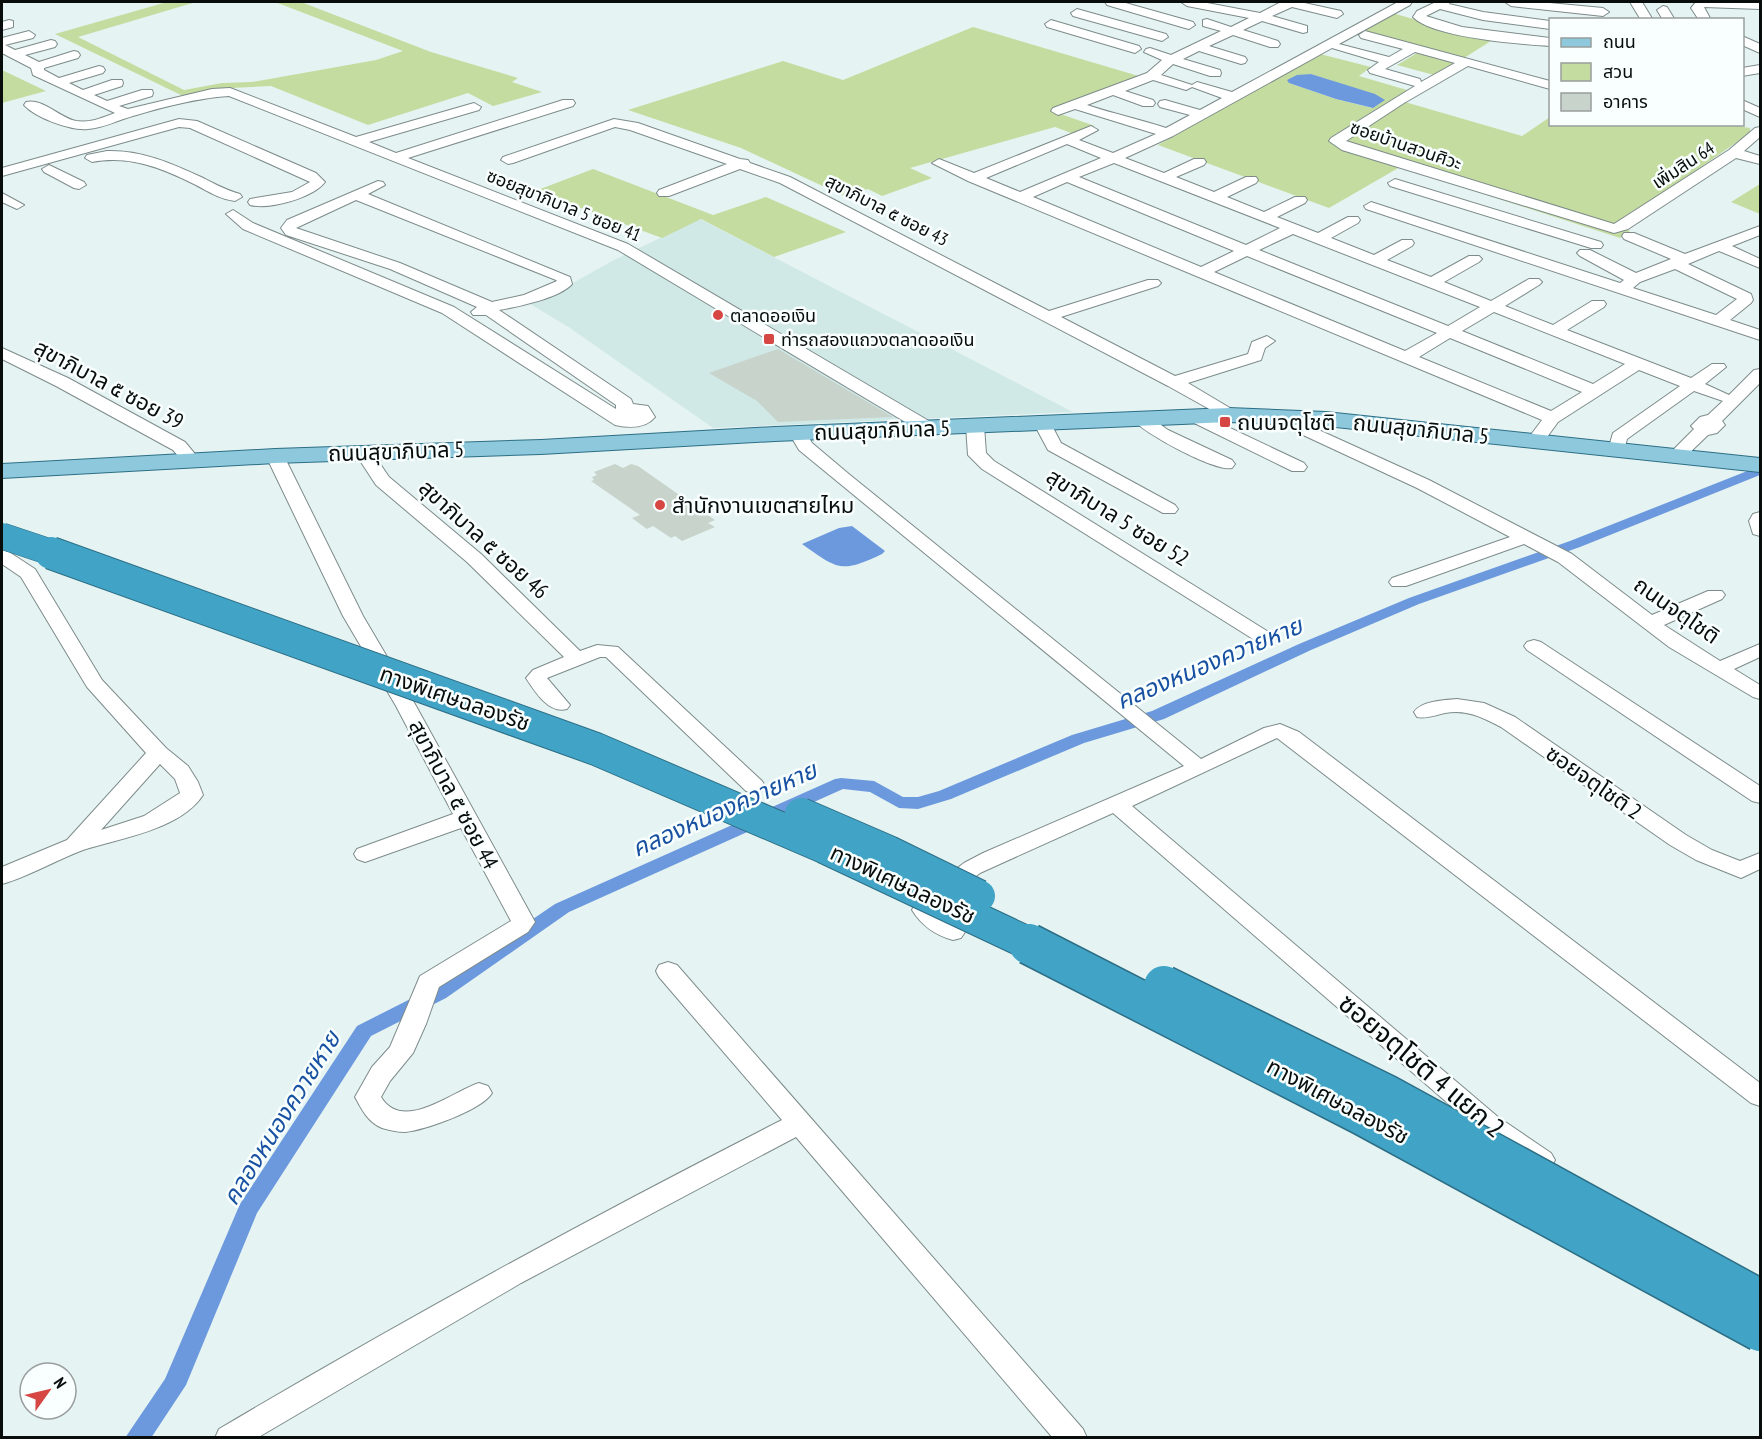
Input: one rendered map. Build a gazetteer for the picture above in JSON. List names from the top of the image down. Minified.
{"streets":{"highway":["ทางพิเศษฉลองรัช"],"main road":["ถนนสุขาภิบาล 5"],"street":["ซอยบ้านสวนศิวะ","เพิ่มสิน 64","ซอยสุขาภิบาล 5 ซอย 41","สุขาภิบาล ๕ ซอย 43","สุขาภิบาล ๕ ซอย 39","สุขาภิบาล 5 ซอย 52","สุขาภิบาล ๕ ซอย 46","ถนนจตุโชติ","ซอยจตุโชติ 2","สุขาภิบาล ๕ ซอย 44","ซอยจตุโชติ 4 แยก 2"]},"crossings":[["ซอยบ้านสวนศิวะ","เพิ่มสิน 64"],["ซอยสุขาภิบาล 5 ซอย 41","ถนนสุขาภิบาล 5"],["สุขาภิบาล ๕ ซอย 43","ถนนสุขาภิบาล 5"],["สุขาภิบาล ๕ ซอย 39","ถนนสุขาภิบาล 5"],["ถนนสุขาภิบาล 5","สุขาภิบาล 5 ซอย 52"],["ถนนสุขาภิบาล 5","สุขาภิบาล ๕ ซอย 46"],["ถนนสุขาภิบาล 5","ถนนจตุโชติ"],["ถนนสุขาภิบาล 5","สุขาภิบาล ๕ ซอย 44"]],"water":["คลองหนองควายหาย"],"places":{"other":["ตลาดออเงิน","สำนักงานเขตสายไหม"],"transit":["ท่ารถสองแถวงตลาดออเงิน","ถนนจตุโชติ"]},"legend":["ถนน","สวน","อาคาร"],"north":"top right"}
